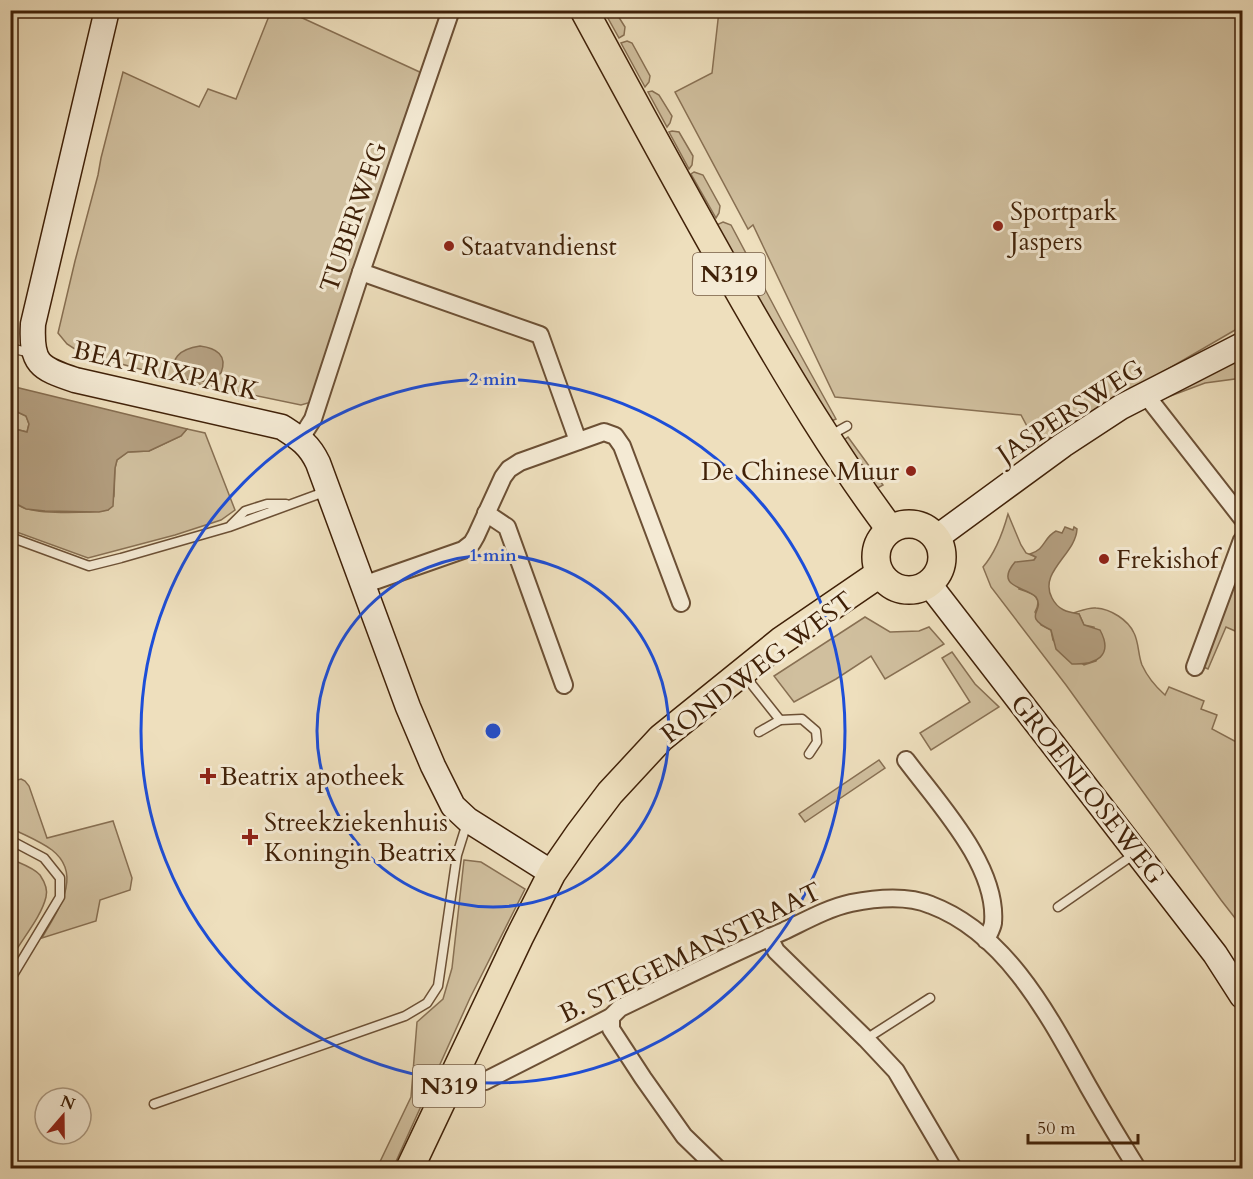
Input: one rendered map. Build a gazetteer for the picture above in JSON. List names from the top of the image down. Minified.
{"streets":{"main road":["N319","RONDWEG WEST"],"street":["TUBERWEG","BEATRIXPARK","JASPERSWEG","GROENLOSEWEG","B. STEGEMANSTRAAT"]},"crossings":[["TUBERWEG","BEATRIXPARK"],["N319","JASPERSWEG"],["N319","RONDWEG WEST"],["N319","GROENLOSEWEG"],["JASPERSWEG","RONDWEG WEST"],["JASPERSWEG","GROENLOSEWEG"],["RONDWEG WEST","GROENLOSEWEG"]],"places":{"other":["Sportpark Jaspers","Staatvandienst","De Chinese Muur","Frekishof"],"health":["Beatrix apotheek","Streekziekenhuis Koningin Beatrix"]},"scale_bar":"50 m","north":"top","rings":["2 min","1 min"]}
